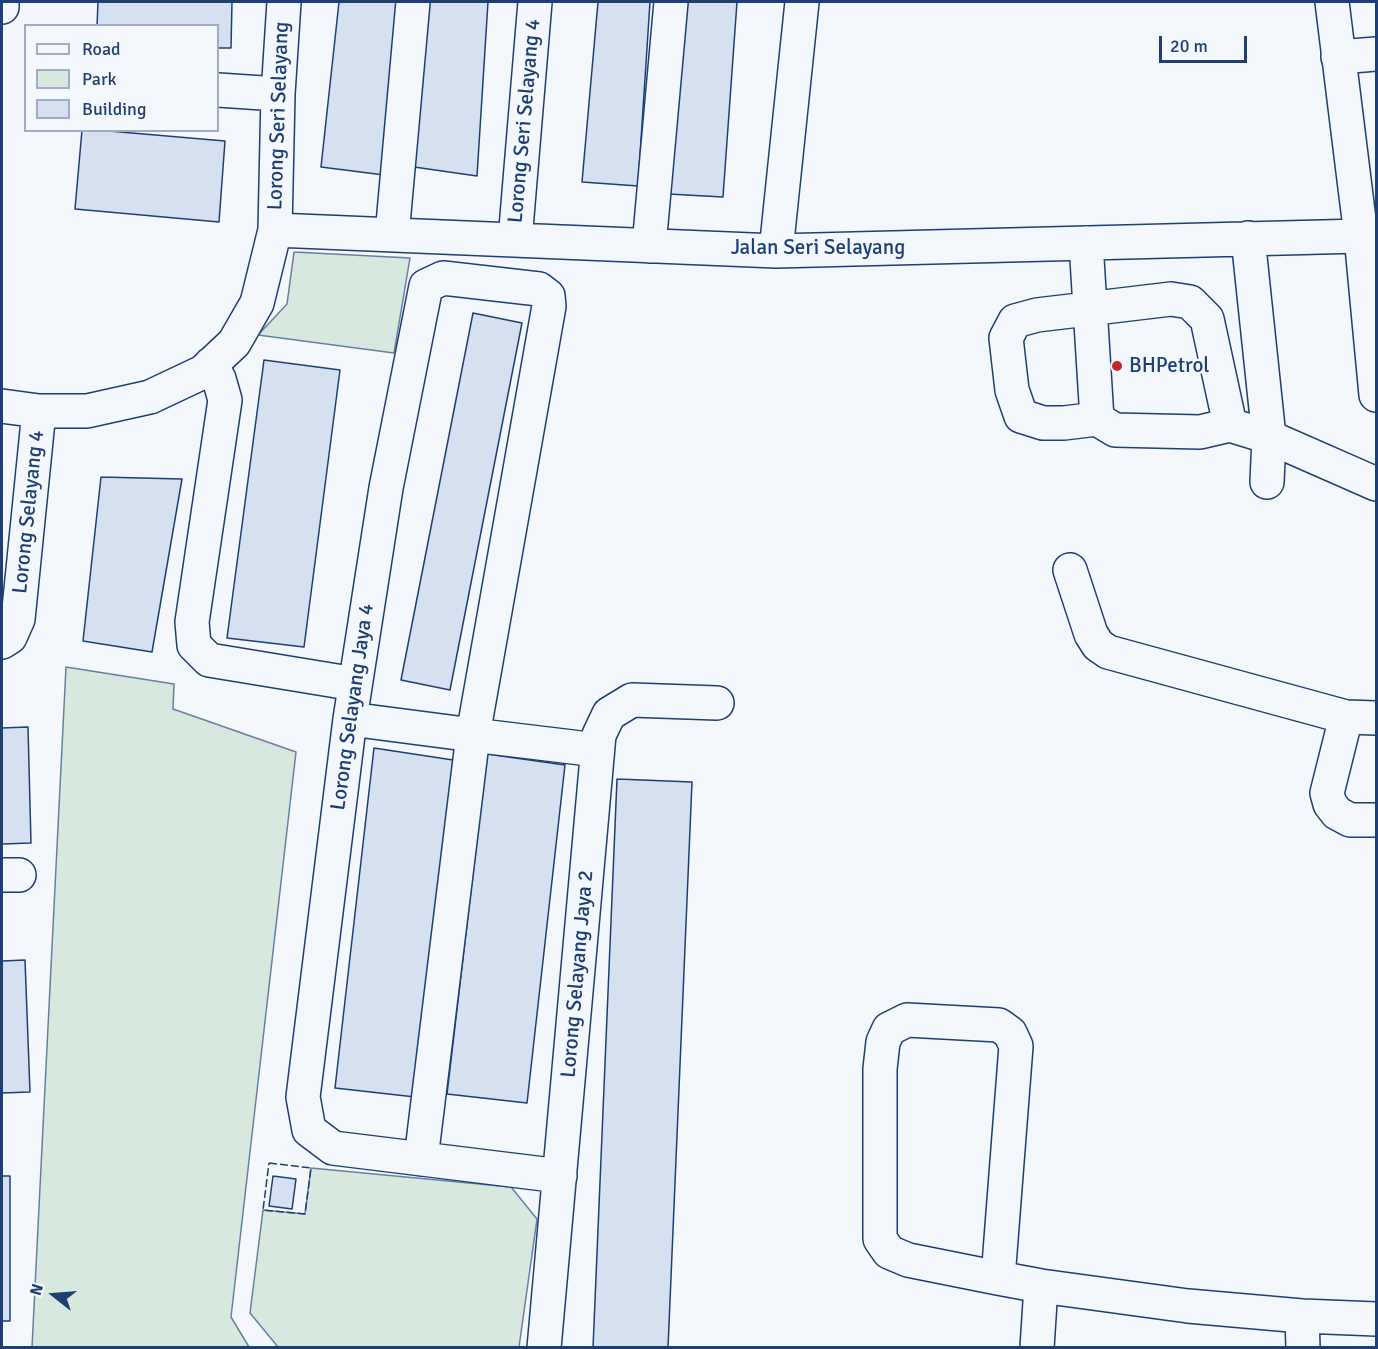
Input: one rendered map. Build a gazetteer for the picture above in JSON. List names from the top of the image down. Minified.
{"streets":{"street":["Lorong Seri Selayang","Lorong Seri Selayang 4","Jalan Seri Selayang","Lorong Selayang 4","Lorong Selayang Jaya 4","Lorong Selayang Jaya 2"]},"crossings":[["Lorong Seri Selayang","Jalan Seri Selayang"],["Lorong Seri Selayang","Lorong Selayang 4"],["Lorong Seri Selayang 4","Jalan Seri Selayang"]],"places":["BHPetrol"],"legend":["Road","Park","Building"],"scale_bar":"20 m","north":"left"}
